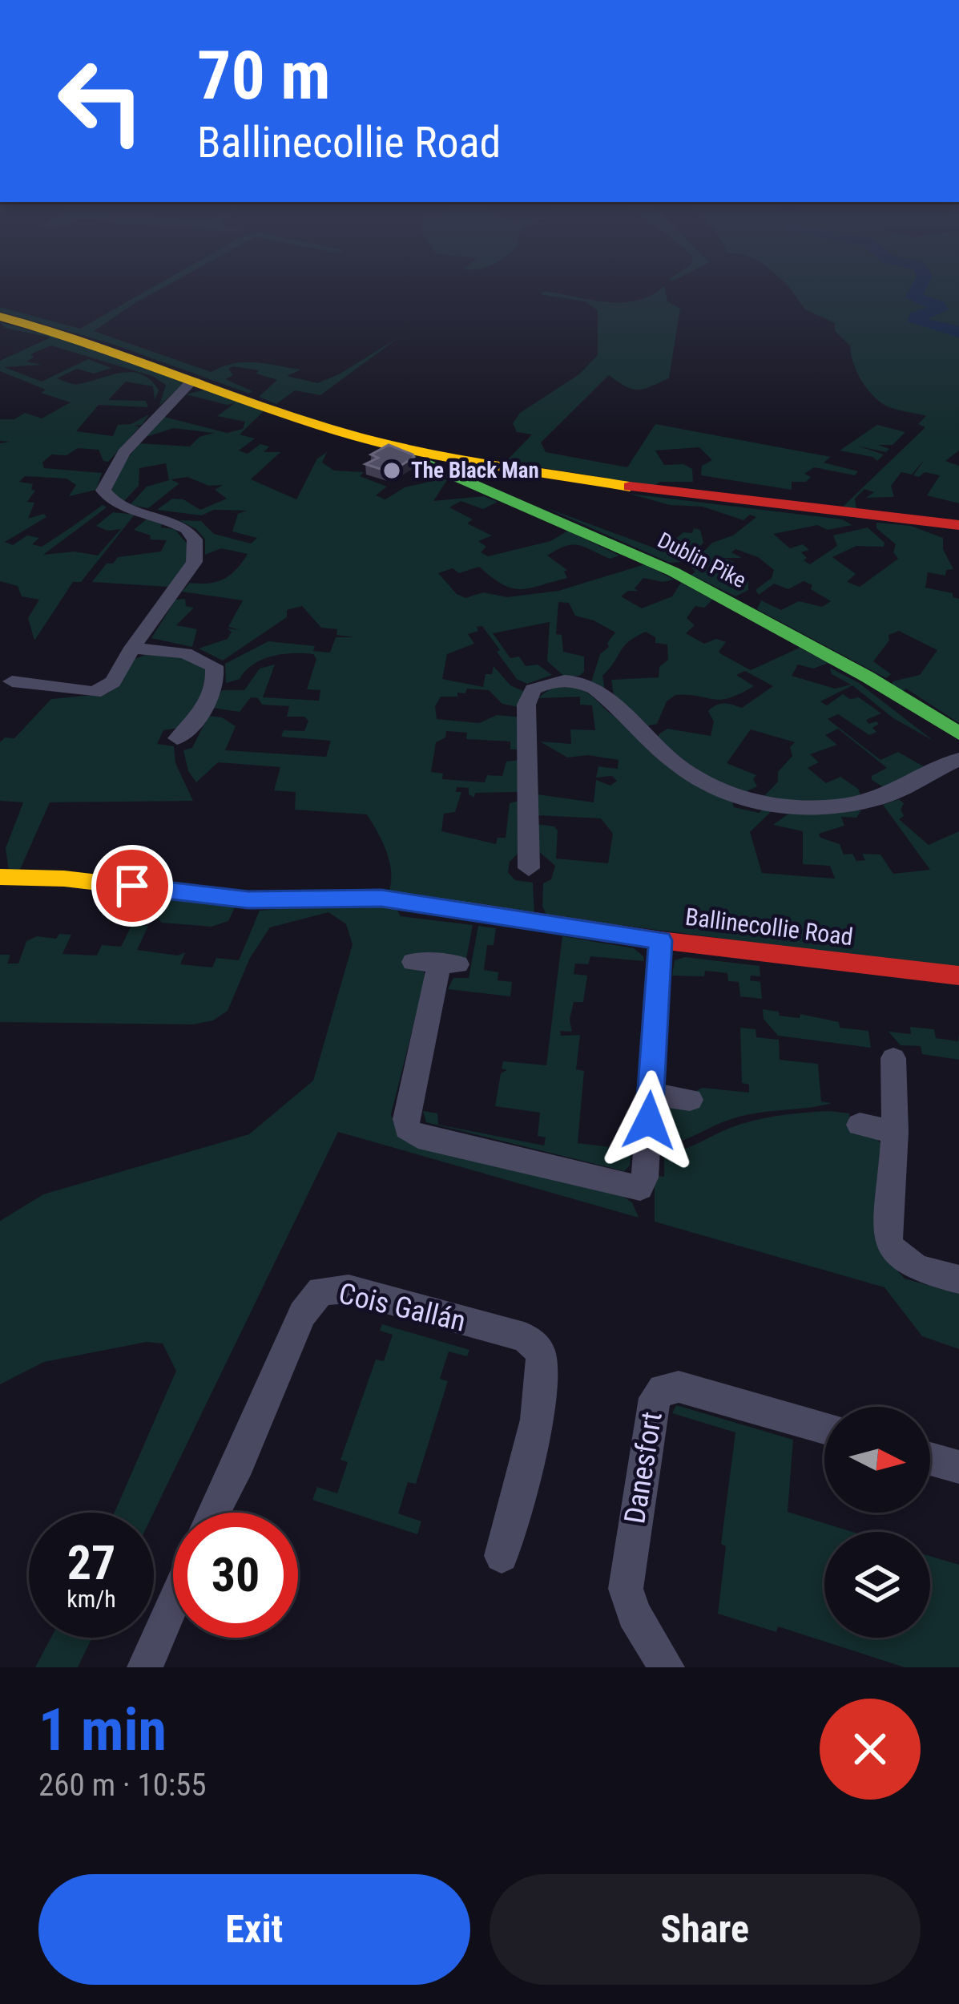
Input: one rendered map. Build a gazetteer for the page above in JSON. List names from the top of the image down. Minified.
{"streets":{"street":["Dublin Pike","Ballinecollie Road","Cois Gallán","Danesfort"]},"places":["The Black Man"],"north":"right","page":{"turn":["70 m","Ballinecollie Road"],"speed":"27 km/h","limit":"30","heading":["1 min","260 m · 10:55"],"buttons":["Exit","Share"]}}
